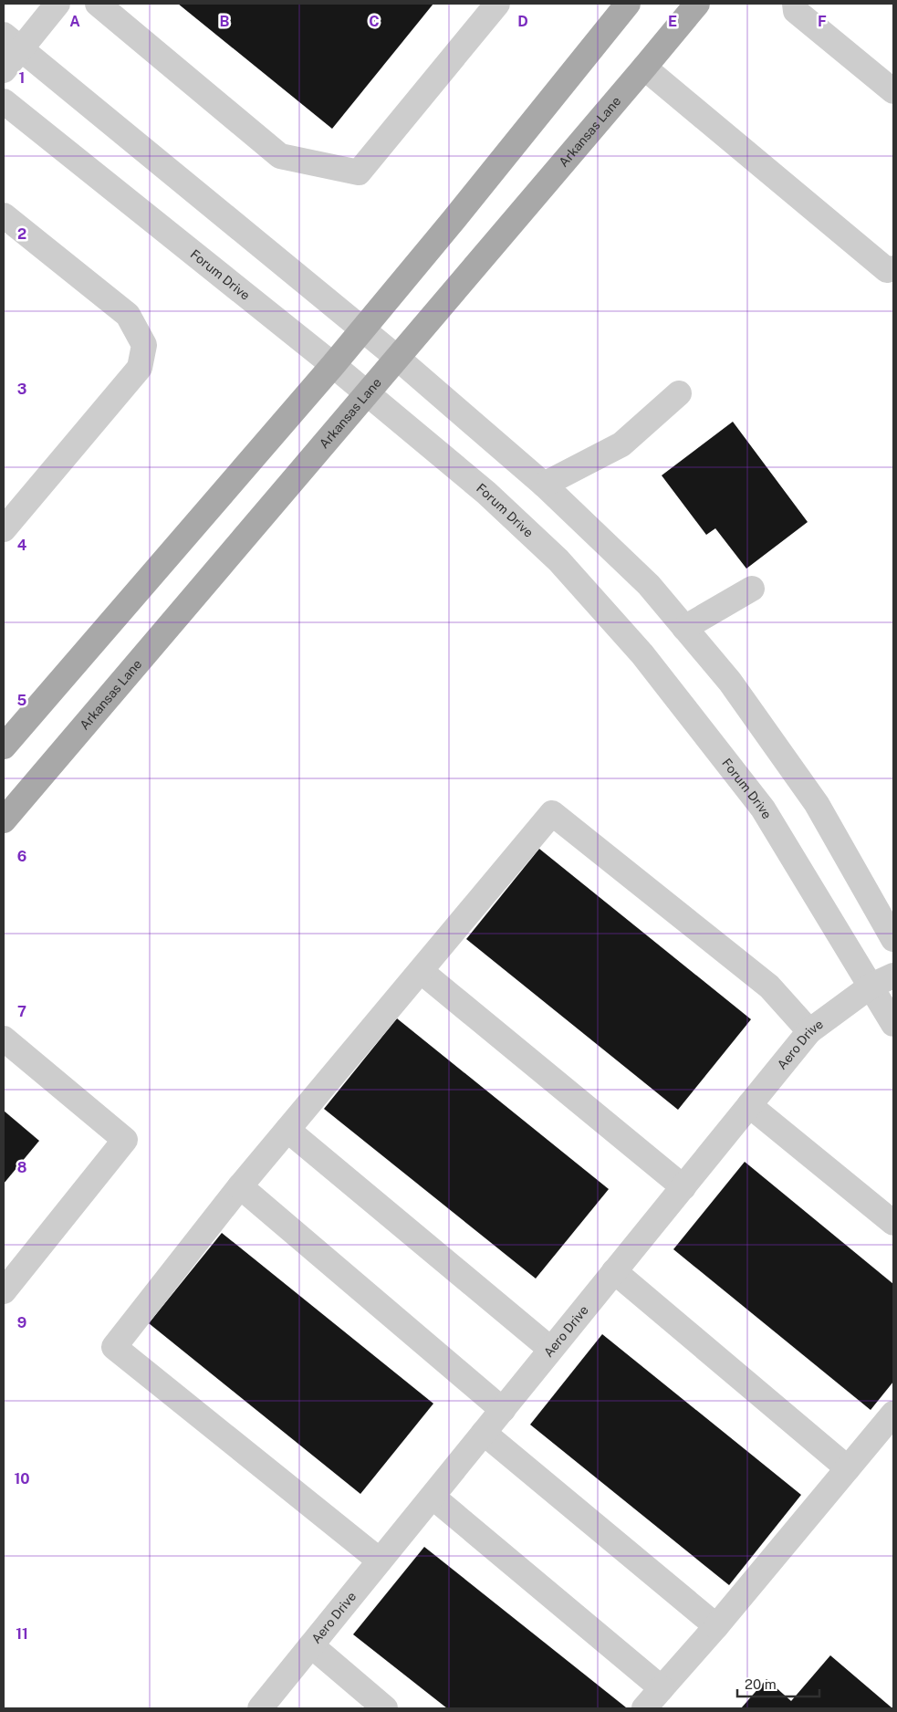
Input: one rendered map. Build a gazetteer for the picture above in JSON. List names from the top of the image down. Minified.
{"streets":{"main road":["Arkansas Lane"],"street":["Forum Drive","Aero Drive"]},"crossings":[["Arkansas Lane","Forum Drive"],["Forum Drive","Aero Drive"]],"scale_bar":"20 m","grid":{"columns":["A","B","C","D","E","F"],"rows":["1","2","3","4","5","6","7","8","9","10","11"]}}
